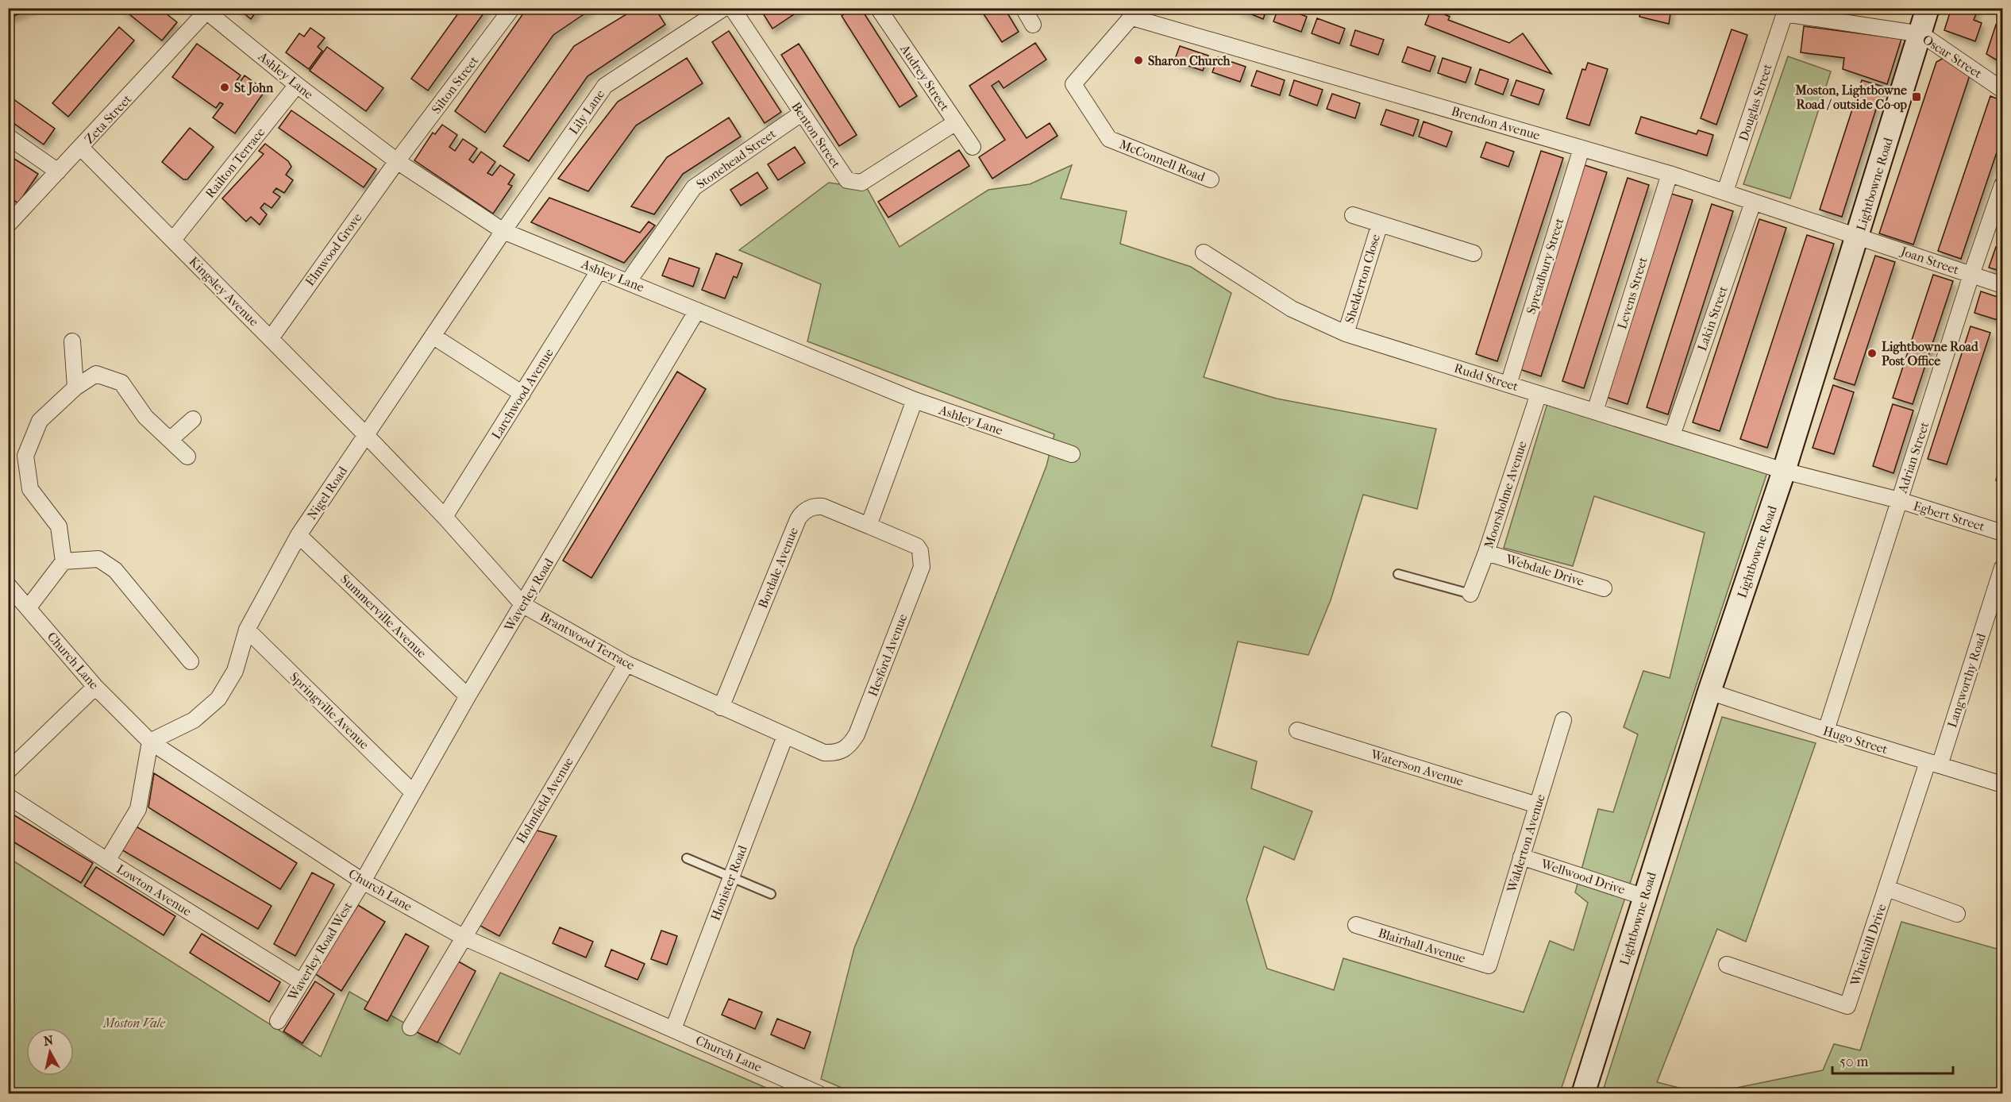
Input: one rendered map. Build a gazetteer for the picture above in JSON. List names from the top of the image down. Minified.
{"streets":{"main road":["Lightbowne Road"],"street":["Oscar Street","Ashley Lane","Audrey Street","Silton Street","Douglas Street","Lily Lane","Zeta Street","Brendon Avenue","Benton Street","Stonehead Street","McConnell Road","Railton Terrace","Elmwood Grove","Joan Street","Spreadbury Street","Shelderton Close","Kingsley Avenue","Levens Street","Lakin Street","Rudd Street","Larchwood Avenue","Adrian Street","Nigel Road","Moorsholme Avenue","Egbert Street","Bordale Avenue","Webdale Drive","Waverley Road","Summerville Avenue","Brantwood Terrace","Hesford Avenue","Church Lane","Langworthy Road","Springville Avenue","Hugo Street","Waterson Avenue","Holmfield Avenue","Walderton Avenue","Wellwood Drive","Honister Road","Lowton Avenue","Whitehill Drive","Blairhall Avenue","Waverley Road West"]},"crossings":[["Oscar Street","Douglas Street"],["Oscar Street","Lightbowne Road"],["Ashley Lane","Silton Street"],["Ashley Lane","Lily Lane"],["Ashley Lane","Zeta Street"],["Ashley Lane","Stonehead Street"],["Ashley Lane","Railton Terrace"],["Ashley Lane","Elmwood Grove"],["Ashley Lane","Larchwood Avenue"],["Ashley Lane","Nigel Road"],["Ashley Lane","Waverley Road"],["Audrey Street","Benton Street"],["Silton Street","Elmwood Grove"],["Douglas Street","Brendon Avenue"],["Lily Lane","Nigel Road"],["Zeta Street","Kingsley Avenue"],["Brendon Avenue","McConnell Road"],["Brendon Avenue","Lightbowne Road"],["Brendon Avenue","Joan Street"],["Brendon Avenue","Spreadbury Street"],["Brendon Avenue","Levens Street"],["Brendon Avenue","Lakin Street"],["Benton Street","Stonehead Street"],["Railton Terrace","Kingsley Avenue"],["Lightbowne Road","Joan Street"],["Lightbowne Road","Rudd Street"],["Lightbowne Road","Egbert Street"],["Lightbowne Road","Hugo Street"],["Lightbowne Road","Wellwood Drive"],["Elmwood Grove","Kingsley Avenue"],["Joan Street","Adrian Street"],["Spreadbury Street","Rudd Street"],["Shelderton Close","Rudd Street"],["Kingsley Avenue","Nigel Road"],["Kingsley Avenue","Brantwood Terrace"],["Levens Street","Rudd Street"],["Lakin Street","Rudd Street"],["Rudd Street","Moorsholme Avenue"],["Rudd Street","Egbert Street"],["Larchwood Avenue","Brantwood Terrace"],["Adrian Street","Egbert Street"],["Adrian Street","Hugo Street"],["Nigel Road","Summerville Avenue"],["Nigel Road","Brantwood Terrace"],["Nigel Road","Church Lane"],["Nigel Road","Springville Avenue"],["Moorsholme Avenue","Webdale Drive"],["Bordale Avenue","Brantwood Terrace"],["Bordale Avenue","Hesford Avenue"],["Waverley Road","Summerville Avenue"],["Waverley Road","Brantwood Terrace"],["Waverley Road","Church Lane"],["Waverley Road","Springville Avenue"],["Waverley Road","Waverley Road West"],["Brantwood Terrace","Hesford Avenue"],["Brantwood Terrace","Holmfield Avenue"],["Brantwood Terrace","Honister Road"],["Hesford Avenue","Honister Road"],["Church Lane","Holmfield Avenue"],["Church Lane","Honister Road"],["Church Lane","Waverley Road West"],["Langworthy Road","Hugo Street"],["Langworthy Road","Whitehill Drive"],["Hugo Street","Whitehill Drive"],["Waterson Avenue","Walderton Avenue"],["Walderton Avenue","Wellwood Drive"],["Walderton Avenue","Blairhall Avenue"],["Lowton Avenue","Waverley Road West"]],"parks":["Moston Vale"],"places":{"other":["Sharon Church","St John","Lightbowne Road Post Office"],"transit":["Moston, Lightbowne Road / outside Co-op"]},"scale_bar":"50 m","north":"top"}
